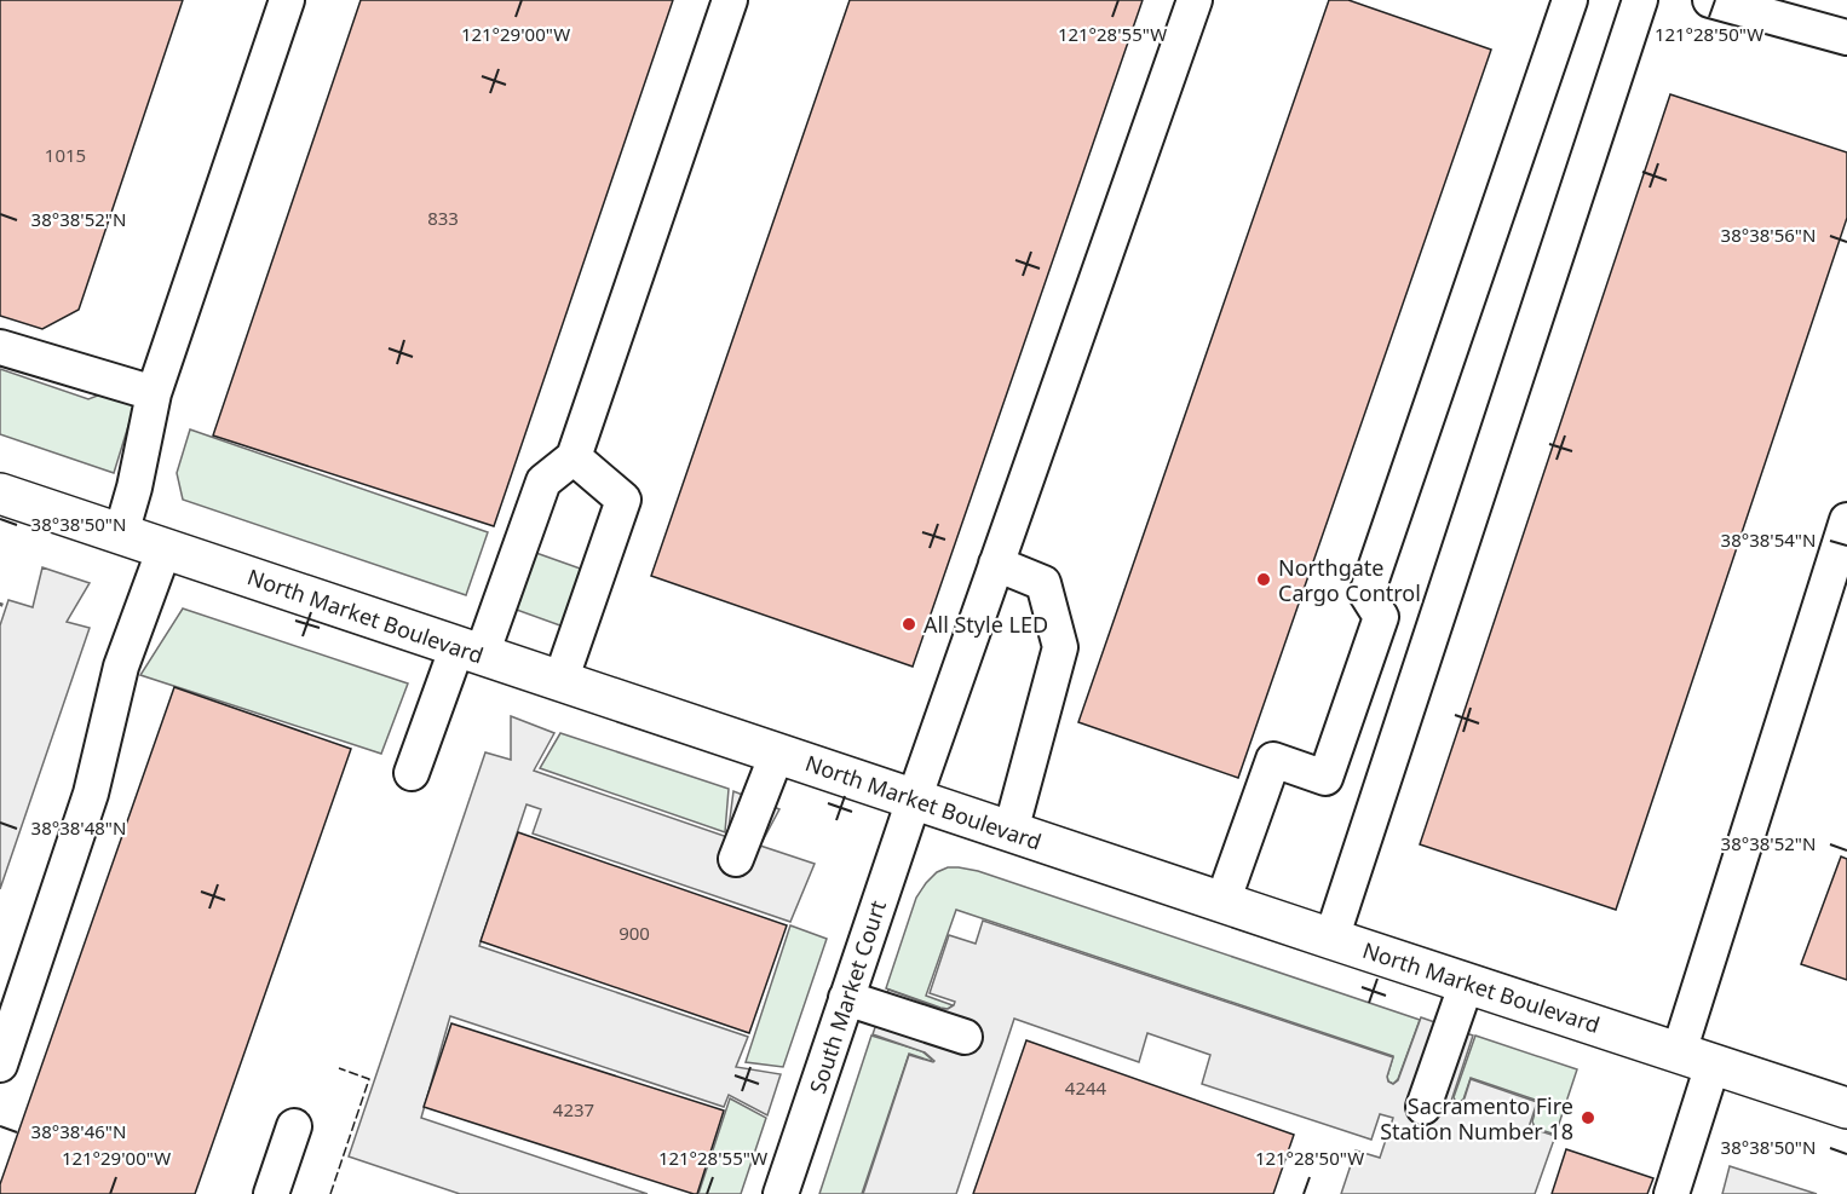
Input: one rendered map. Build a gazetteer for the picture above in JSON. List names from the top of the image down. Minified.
{"streets":{"main road":["North Market Boulevard"],"street":["South Market Court"]},"crossings":[["North Market Boulevard","South Market Court"]],"places":["Northgate Cargo Control","All Style LED","Sacramento Fire Station Number 18"],"house_numbers":["1015","833","900","4244","4237"],"coordinates":["121°29'00\"W","121°28'55\"W","121°28'50\"W","38°38'52\"N","38°38'56\"N","38°38'50\"N","38°38'54\"N","38°38'48\"N","38°38'46\"N"]}
